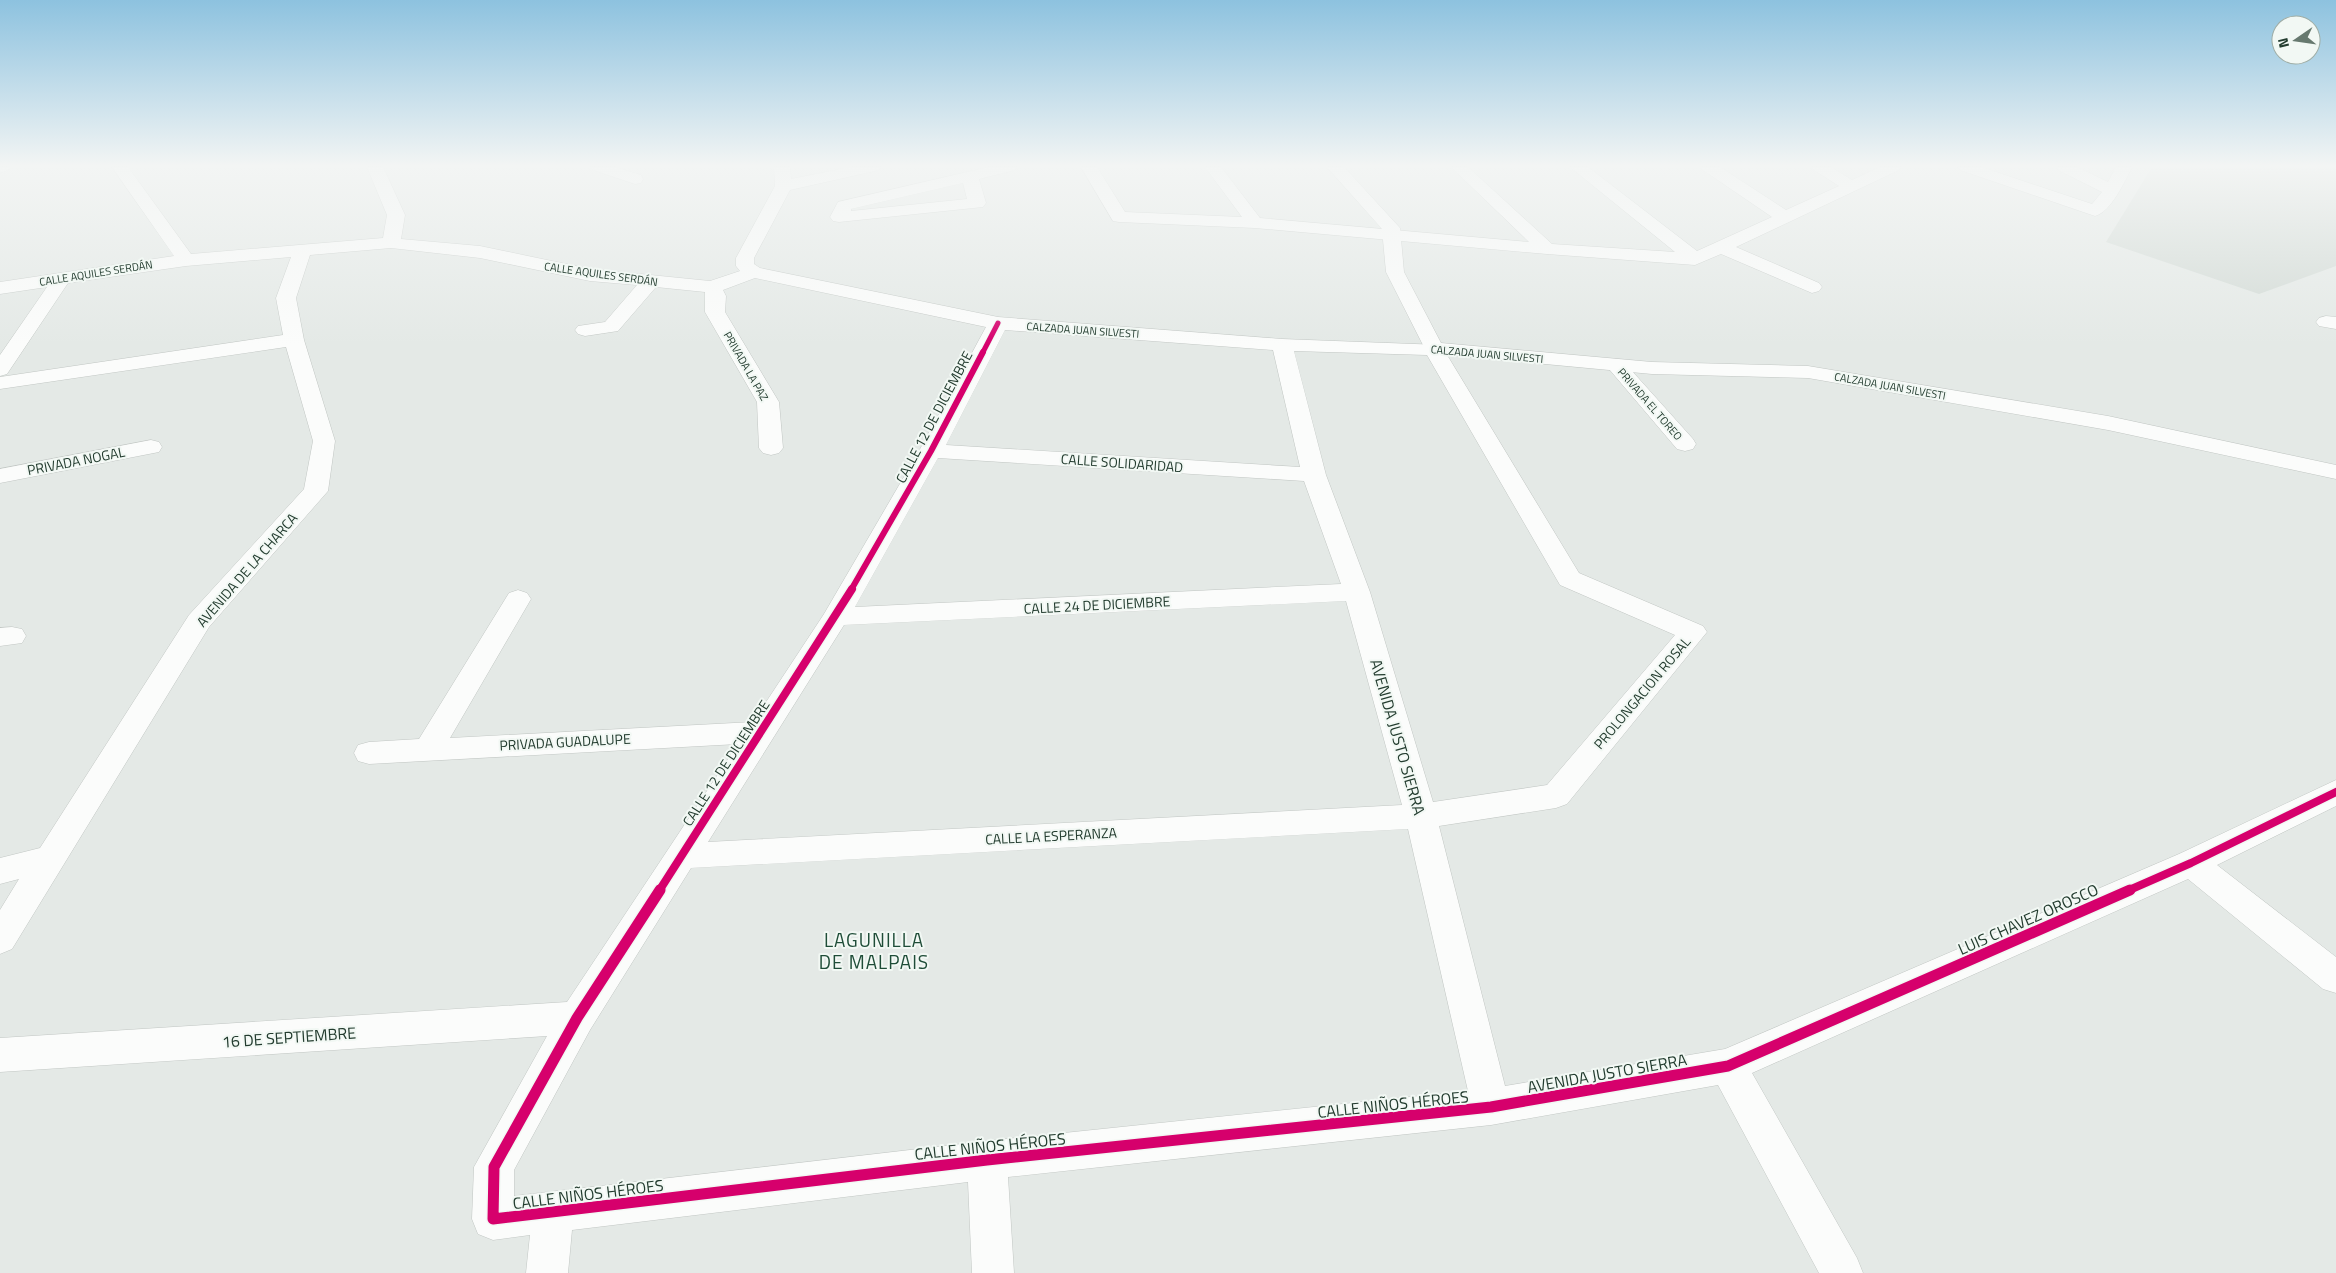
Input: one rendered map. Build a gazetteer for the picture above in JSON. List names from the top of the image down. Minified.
{"streets":{"street":["CALLE AQUILES SERDÁN","CALZADA JUAN SILVESTI","PRIVADA LA PAZ","PRIVADA EL TOREO","CALLE 12 DE DICIEMBRE","PRIVADA NOGAL","CALLE SOLIDARIDAD","AVENIDA DE LA CHARCA","CALLE 24 DE DICIEMBRE","PROLONGACION ROSAL","AVENIDA JUSTO SIERRA","PRIVADA GUADALUPE","CALLE LA ESPERANZA","LUIS CHAVEZ OROSCO","16 DE SEPTIEMBRE","CALLE NIÑOS HÉROES"]},"crossings":[["CALLE AQUILES SERDÁN","CALZADA JUAN SILVESTI"],["CALLE AQUILES SERDÁN","PRIVADA LA PAZ"],["CALLE AQUILES SERDÁN","AVENIDA DE LA CHARCA"],["CALZADA JUAN SILVESTI","PRIVADA EL TOREO"],["CALZADA JUAN SILVESTI","CALLE 12 DE DICIEMBRE"],["CALZADA JUAN SILVESTI","PROLONGACION ROSAL"],["CALZADA JUAN SILVESTI","AVENIDA JUSTO SIERRA"],["CALLE 12 DE DICIEMBRE","CALLE SOLIDARIDAD"],["CALLE 12 DE DICIEMBRE","CALLE 24 DE DICIEMBRE"],["CALLE 12 DE DICIEMBRE","PRIVADA GUADALUPE"],["CALLE 12 DE DICIEMBRE","CALLE LA ESPERANZA"],["CALLE 12 DE DICIEMBRE","16 DE SEPTIEMBRE"],["CALLE 12 DE DICIEMBRE","CALLE NIÑOS HÉROES"],["CALLE SOLIDARIDAD","AVENIDA JUSTO SIERRA"],["CALLE 24 DE DICIEMBRE","AVENIDA JUSTO SIERRA"],["PROLONGACION ROSAL","AVENIDA JUSTO SIERRA"],["PROLONGACION ROSAL","CALLE LA ESPERANZA"],["AVENIDA JUSTO SIERRA","CALLE LA ESPERANZA"],["AVENIDA JUSTO SIERRA","LUIS CHAVEZ OROSCO"],["AVENIDA JUSTO SIERRA","CALLE NIÑOS HÉROES"]],"districts":["LAGUNILLA DE MALPAIS"],"north":"left"}
